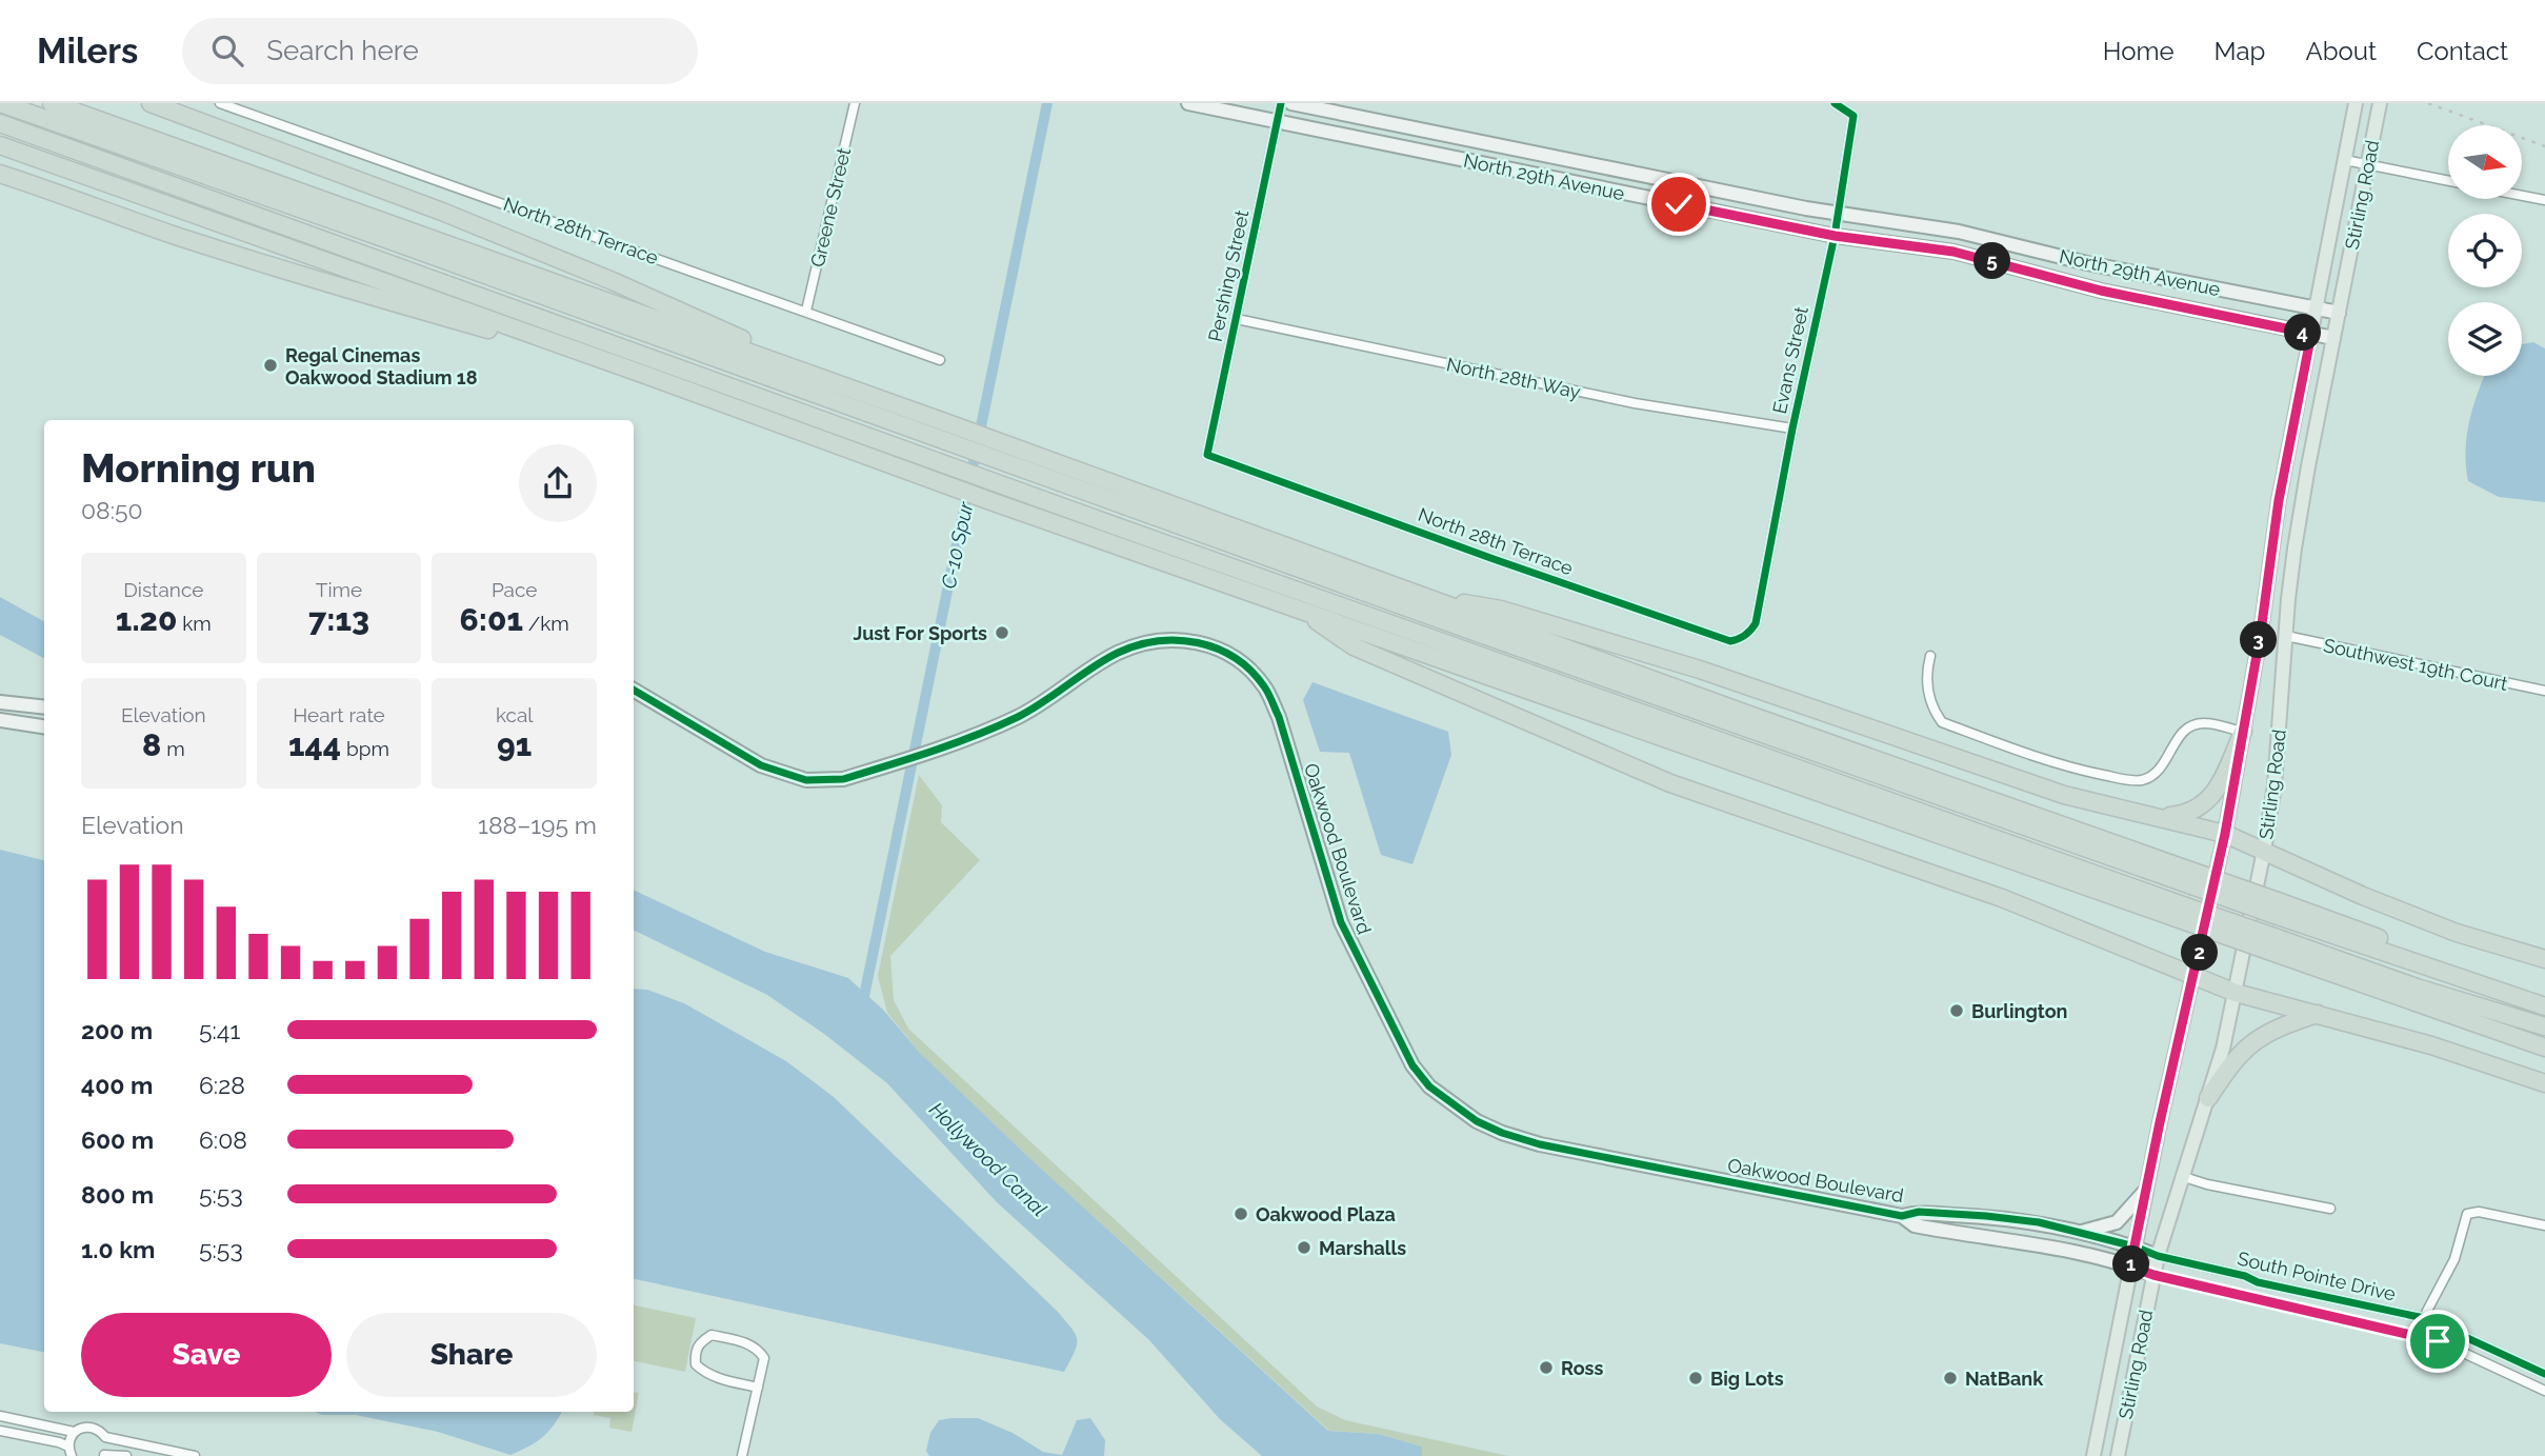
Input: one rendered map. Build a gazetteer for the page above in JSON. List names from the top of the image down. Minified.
{"streets":{"main road":["Stirling Road"],"street":["North 29th Avenue","Greene Street","North 28th Terrace","Pershing Street","Evans Street","North 28th Way","Southwest 19th Court","Oakwood Boulevard","South Pointe Drive"]},"crossings":[["North 29th Avenue","Stirling Road"],["North 29th Avenue","Pershing Street"],["North 29th Avenue","Evans Street"],["Stirling Road","Southwest 19th Court"],["Stirling Road","Oakwood Boulevard"],["Stirling Road","South Pointe Drive"],["Greene Street","North 28th Terrace"],["North 28th Terrace","Pershing Street"],["North 28th Terrace","Evans Street"],["Pershing Street","North 28th Way"],["Evans Street","North 28th Way"],["Oakwood Boulevard","South Pointe Drive"]],"water":["C-10 Spur","Hollywood Canal"],"places":["Regal Cinemas Oakwood Stadium 18","Just For Sports","Burlington","Oakwood Plaza","Marshalls","Ross","Big Lots","NatBank"],"north":"right","page":{"header":"Milers","search":"Search here","nav":["Home","Map","About","Contact"],"pins":["5","4","3","2","1"],"heading":["Morning run","08:50"],"stats":[["Distance","1.20 km"],["Time","7:13"],["Pace","6:01 /km"],["Elevation","8 m"],["Heart rate","144 bpm"],["kcal","91"]],"chart":["Elevation","188–195 m"],"list":[{"name":"200 m","note":"5:41"},{"name":"400 m","note":"6:28"},{"name":"600 m","note":"6:08"},{"name":"800 m","note":"5:53"},{"name":"1.0 km","note":"5:53"}],"buttons":["Save","Share"]}}
